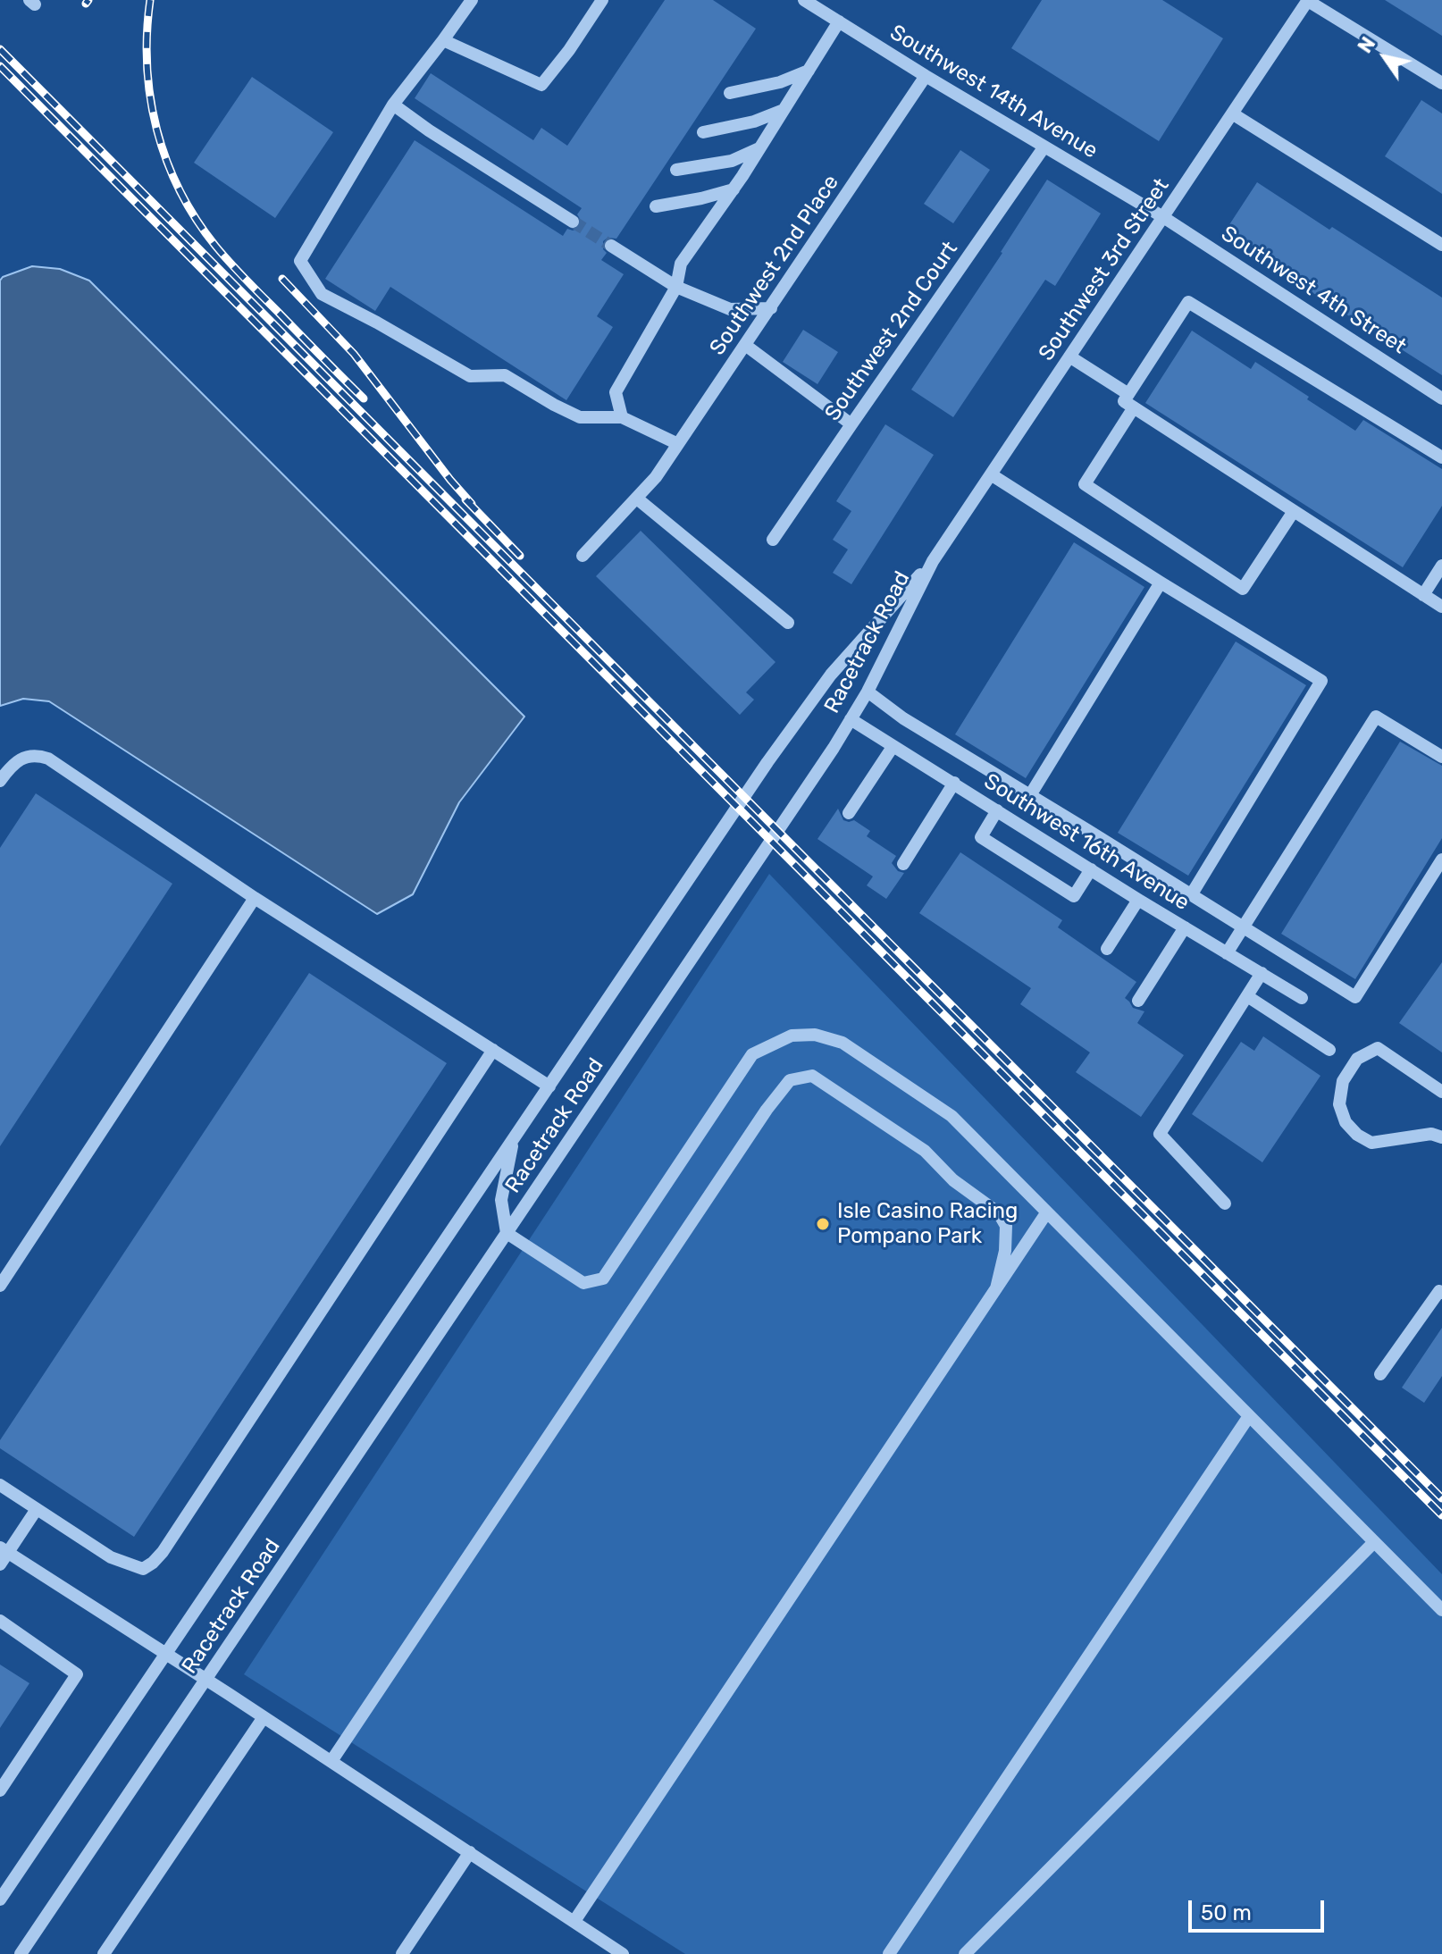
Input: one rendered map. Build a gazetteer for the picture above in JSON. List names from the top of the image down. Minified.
{"streets":{"street":["Southwest 14th Avenue","Southwest 2nd Place","Southwest 3rd Street","Southwest 4th Street","Southwest 2nd Court","Racetrack Road","Southwest 16th Avenue"]},"crossings":[["Southwest 14th Avenue","Southwest 2nd Place"],["Southwest 14th Avenue","Southwest 3rd Street"],["Southwest 14th Avenue","Southwest 4th Street"],["Southwest 14th Avenue","Southwest 2nd Court"],["Southwest 3rd Street","Southwest 4th Street"],["Southwest 3rd Street","Racetrack Road"],["Racetrack Road","Southwest 16th Avenue"]],"places":["Isle Casino Racing Pompano Park"],"scale_bar":"50 m","north":"top left"}
